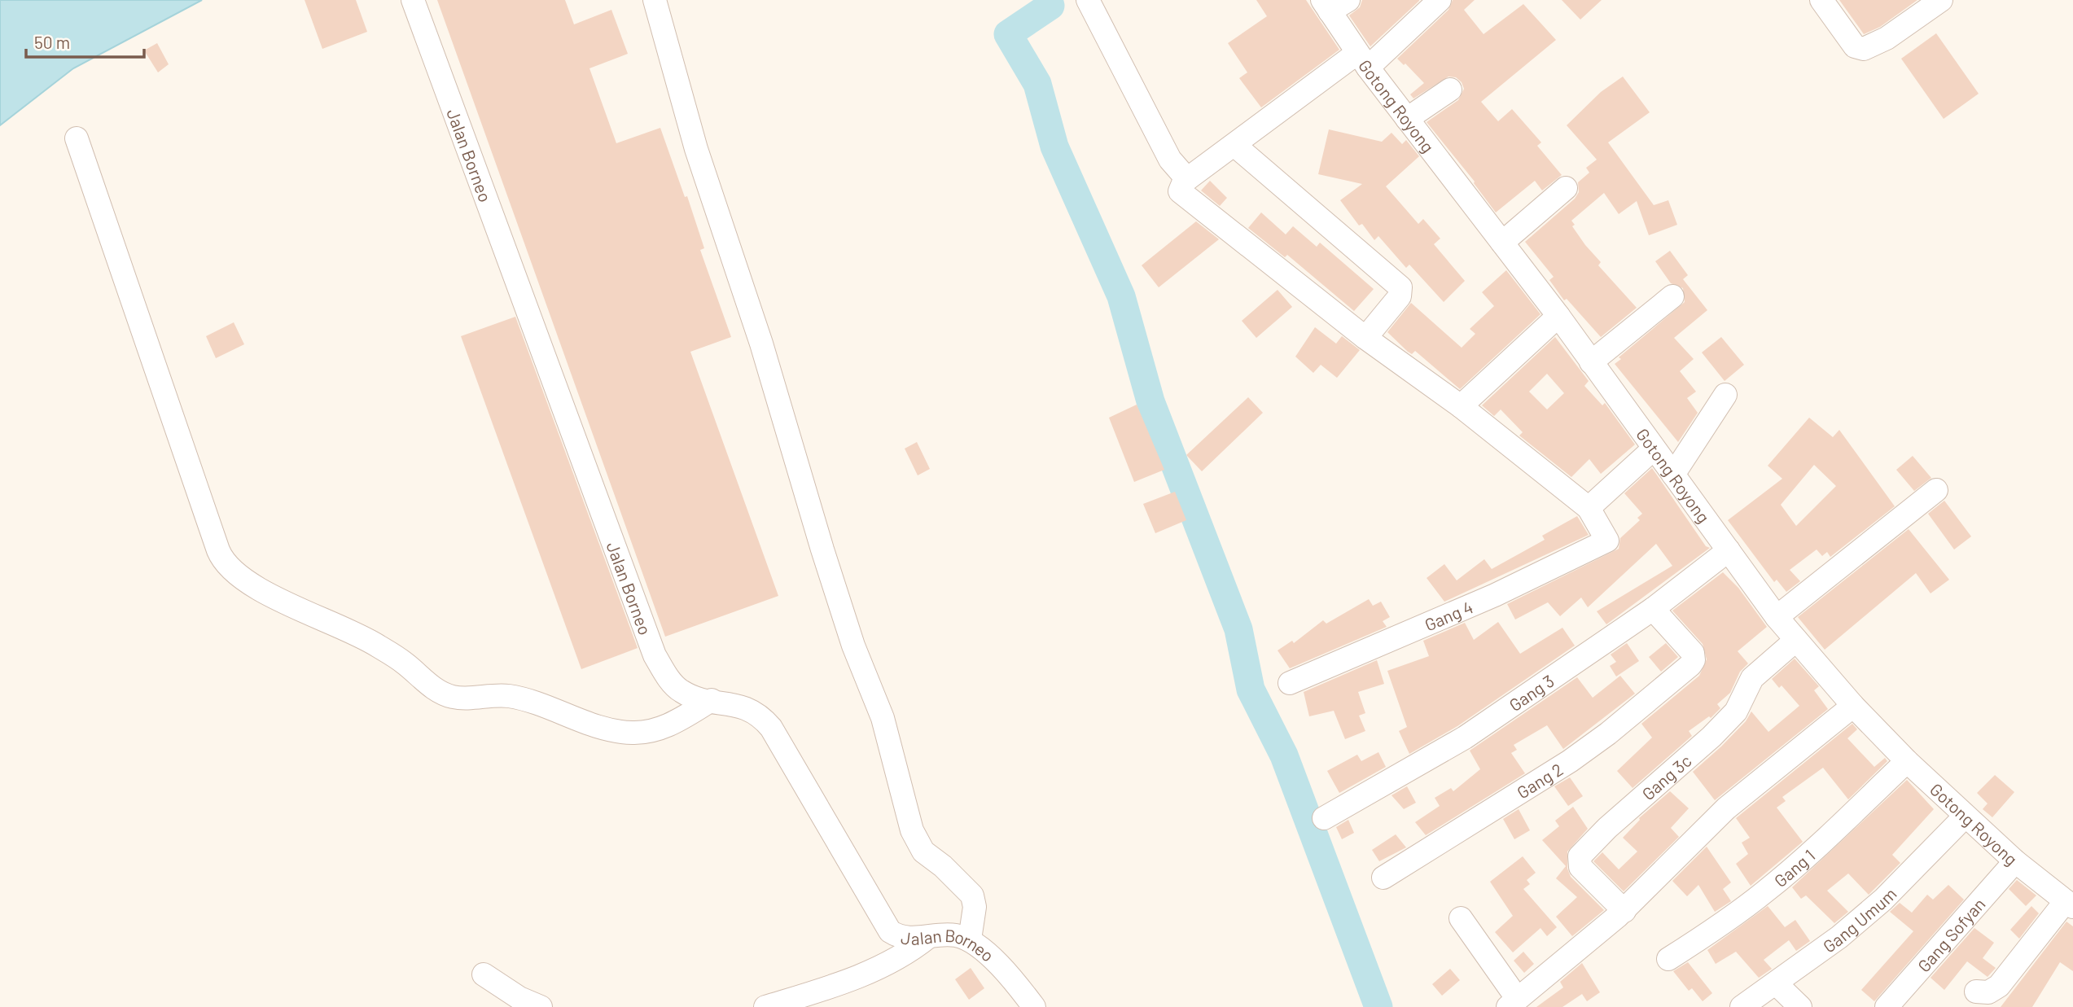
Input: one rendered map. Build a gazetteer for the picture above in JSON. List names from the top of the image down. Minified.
{"streets":{"street":["Gotong Royong","Jalan Borneo","Gang 4","Gang 3","Gang 3c","Gang 2","Gang 1","Gang Umum","Gang Sofyan"]},"crossings":[["Gotong Royong","Gang 3"],["Gotong Royong","Gang 3c"],["Gotong Royong","Gang 1"],["Gotong Royong","Gang Umum"],["Gotong Royong","Gang Sofyan"],["Gang 3","Gang 2"]],"scale_bar":"50 m"}
